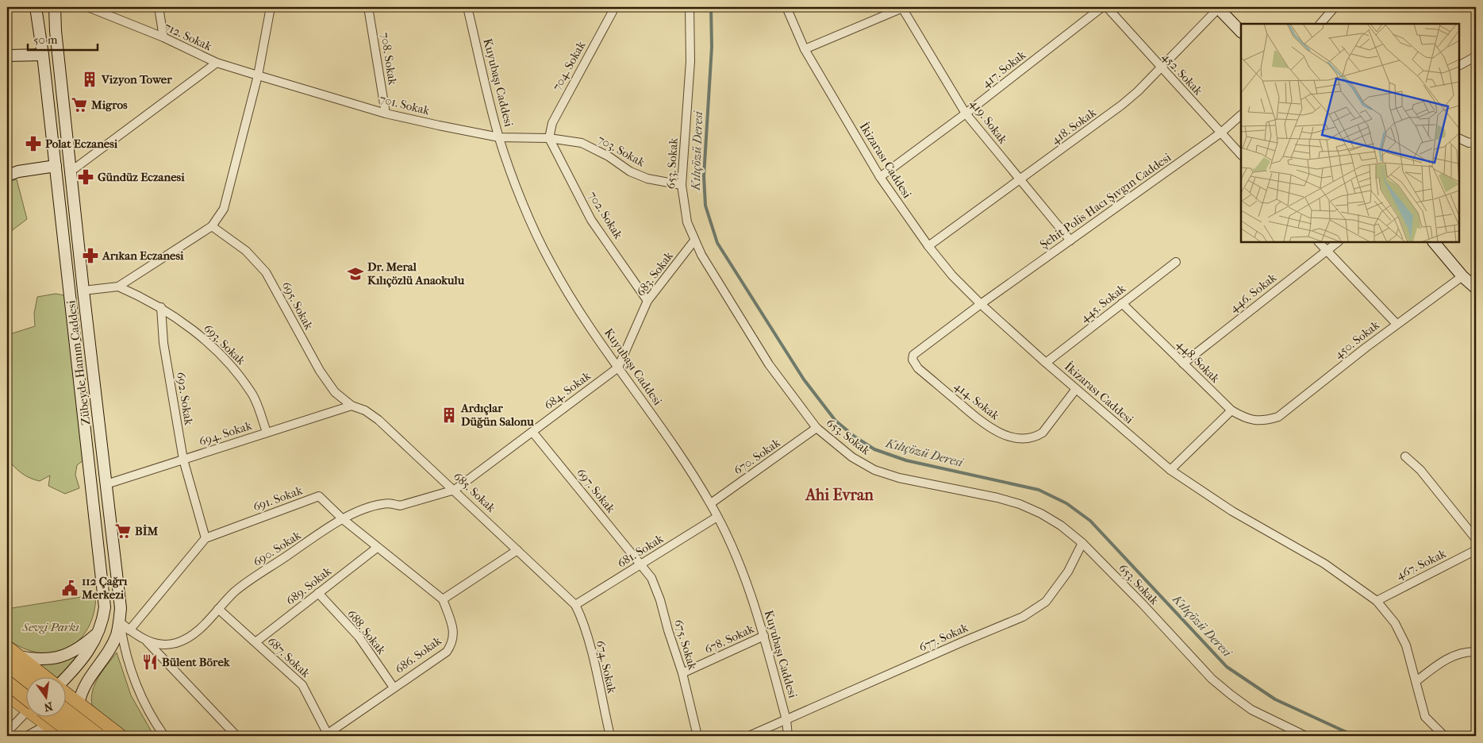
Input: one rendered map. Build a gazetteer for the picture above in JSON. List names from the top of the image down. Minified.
{"streets":{"main road":["Zübeyde Hanım Caddesi"],"street":["712. Sokak","708. Sokak","704. Sokak","417. Sokak","452. Sokak","Kuyubaşı Caddesi","701. Sokak","419. Sokak","418. Sokak","703. Sokak","İkizarası Caddesi","653. Sokak","Şehit Polis Hacı Şıvgın Caddesi","702. Sokak","683. Sokak","446. Sokak","445. Sokak","695. Sokak","450. Sokak","693. Sokak","448. Sokak","684. Sokak","692. Sokak","414. Sokak","694. Sokak","670. Sokak","697. Sokak","685. Sokak","691. Sokak","690. Sokak","681. Sokak","467. Sokak","689. Sokak","688. Sokak","677. Sokak","678. Sokak","675. Sokak","686. Sokak","687. Sokak","674. Sokak"]},"crossings":[["712. Sokak","701. Sokak"],["708. Sokak","701. Sokak"],["704. Sokak","701. Sokak"],["704. Sokak","703. Sokak"],["704. Sokak","702. Sokak"],["417. Sokak","419. Sokak"],["417. Sokak","İkizarası Caddesi"],["452. Sokak","418. Sokak"],["452. Sokak","Şehit Polis Hacı Şıvgın Caddesi"],["Kuyubaşı Caddesi","701. Sokak"],["Kuyubaşı Caddesi","683. Sokak"],["Kuyubaşı Caddesi","684. Sokak"],["Kuyubaşı Caddesi","670. Sokak"],["Kuyubaşı Caddesi","681. Sokak"],["Kuyubaşı Caddesi","677. Sokak"],["Kuyubaşı Caddesi","678. Sokak"],["701. Sokak","703. Sokak"],["701. Sokak","702. Sokak"],["419. Sokak","418. Sokak"],["419. Sokak","Şehit Polis Hacı Şıvgın Caddesi"],["418. Sokak","İkizarası Caddesi"],["703. Sokak","653. Sokak"],["703. Sokak","702. Sokak"],["İkizarası Caddesi","Şehit Polis Hacı Şıvgın Caddesi"],["İkizarası Caddesi","445. Sokak"],["İkizarası Caddesi","414. Sokak"],["İkizarası Caddesi","467. Sokak"],["653. Sokak","683. Sokak"],["653. Sokak","670. Sokak"],["653. Sokak","677. Sokak"],["Şehit Polis Hacı Şıvgın Caddesi","414. Sokak"],["702. Sokak","683. Sokak"],["683. Sokak","684. Sokak"],["446. Sokak","448. Sokak"],["445. Sokak","448. Sokak"],["695. Sokak","694. Sokak"],["695. Sokak","685. Sokak"],["450. Sokak","448. Sokak"],["693. Sokak","692. Sokak"],["693. Sokak","694. Sokak"],["Zübeyde Hanım Caddesi","694. Sokak"],["Zübeyde Hanım Caddesi","690. Sokak"],["684. Sokak","697. Sokak"],["684. Sokak","685. Sokak"],["684. Sokak","690. Sokak"],["692. Sokak","694. Sokak"],["692. Sokak","691. Sokak"],["694. Sokak","685. Sokak"],["697. Sokak","681. Sokak"],["697. Sokak","675. Sokak"],["685. Sokak","690. Sokak"],["685. Sokak","681. Sokak"],["685. Sokak","674. Sokak"],["691. Sokak","690. Sokak"],["691. Sokak","689. Sokak"],["691. Sokak","686. Sokak"],["690. Sokak","687. Sokak"],["681. Sokak","675. Sokak"],["681. Sokak","674. Sokak"],["689. Sokak","688. Sokak"],["689. Sokak","687. Sokak"],["688. Sokak","686. Sokak"],["678. Sokak","675. Sokak"],["686. Sokak","687. Sokak"]],"districts":["Ahi Evran"],"water":["Kılıçözü Deresi"],"parks":["Sevgi Parkı"],"places":{"building":["Vizyon Tower","Ardıçlar Düğün Salonu"],"supermarket":["Migros","BİM"],"pharmacy":["Polat Eczanesi","Gündüz Eczanesi","Arıkan Eczanesi"],"school or university":["Dr. Meral Kılıçözlü Anaokulu"],"public building":["112 Çağrı Merkezi"],"restaurant":["Bülent Börek"]},"scale_bar":"50 m","north":"bottom"}
